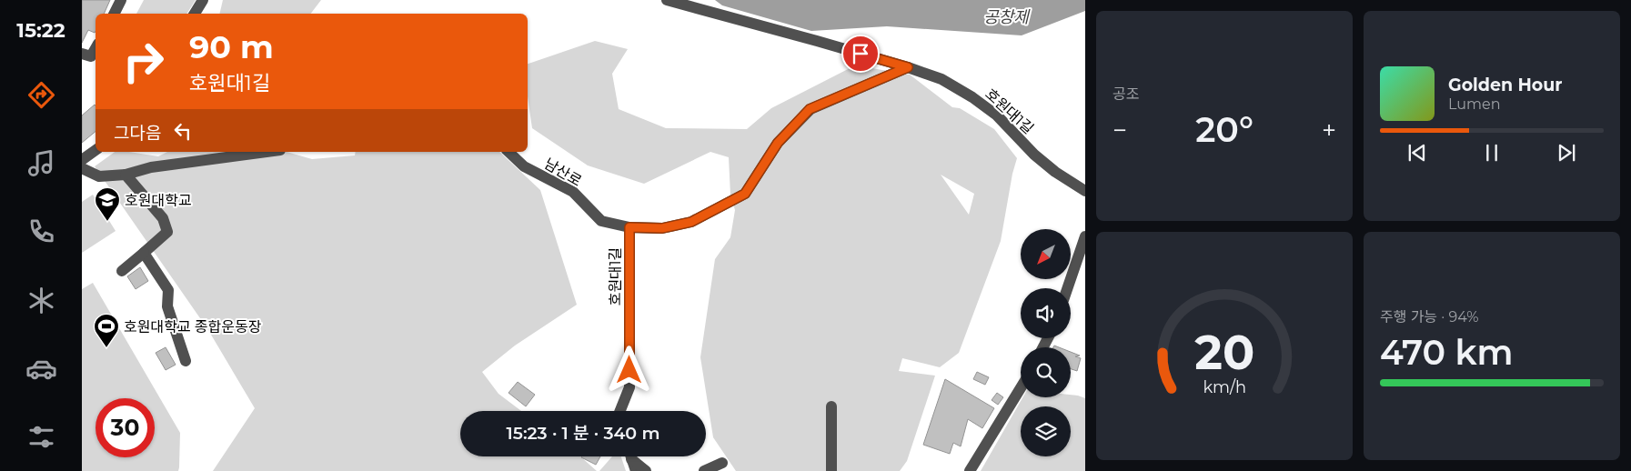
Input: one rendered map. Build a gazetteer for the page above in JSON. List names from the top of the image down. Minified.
{"streets":{"street":["호원대1길","남산로"]},"crossings":[["호원대1길","남산로"]],"water":["공창제"],"places":{"school or university":["호원대학교"],"sports":["호원대학교 종합운동장"]},"north":"bottom left","page":{"tabs":"15:22","tile":["공조",["주행 가능 · 94%","470 km"]],"turn":["90 m","호원대1길"],"song":["Golden Hour","Lumen"],"then":"그다음","heat":["−","20°","+"],"limit":"30","trip":"15:23 · 1 분 · 340 m","gauge":["20","km/h"]}}
